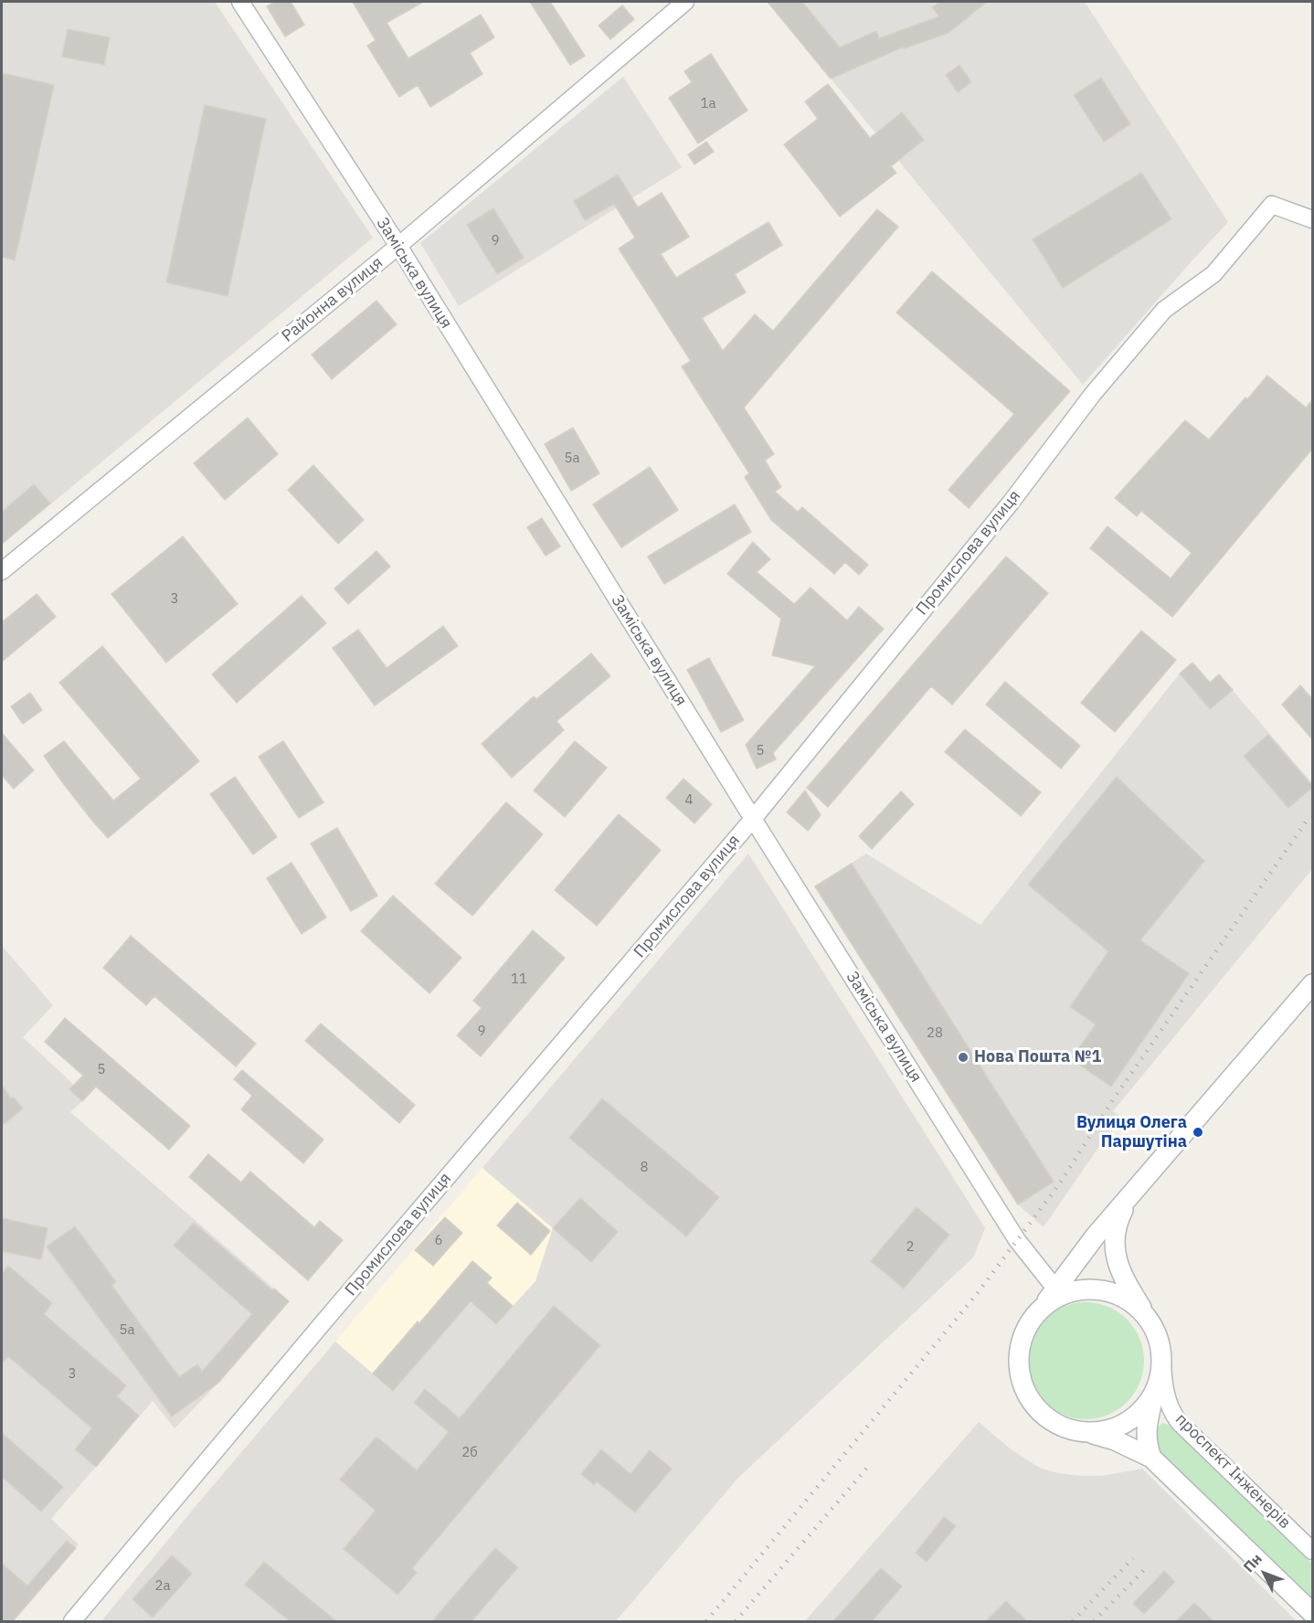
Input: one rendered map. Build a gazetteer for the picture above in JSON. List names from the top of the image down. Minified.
{"streets":{"street":["Заміська вулиця","Районна вулиця","Промислова вулиця","проспект Інженерів"]},"crossings":[["Заміська вулиця","Районна вулиця"],["Заміська вулиця","Промислова вулиця"],["Заміська вулиця","проспект Інженерів"]],"places":["Нова Пошта №1","Вулиця Олега Паршутіна"],"house_numbers":["1а","9","5а","3","5","4","11","9","28","5","8","6","2","5а","3","2б","2а"],"north":"top left"}
